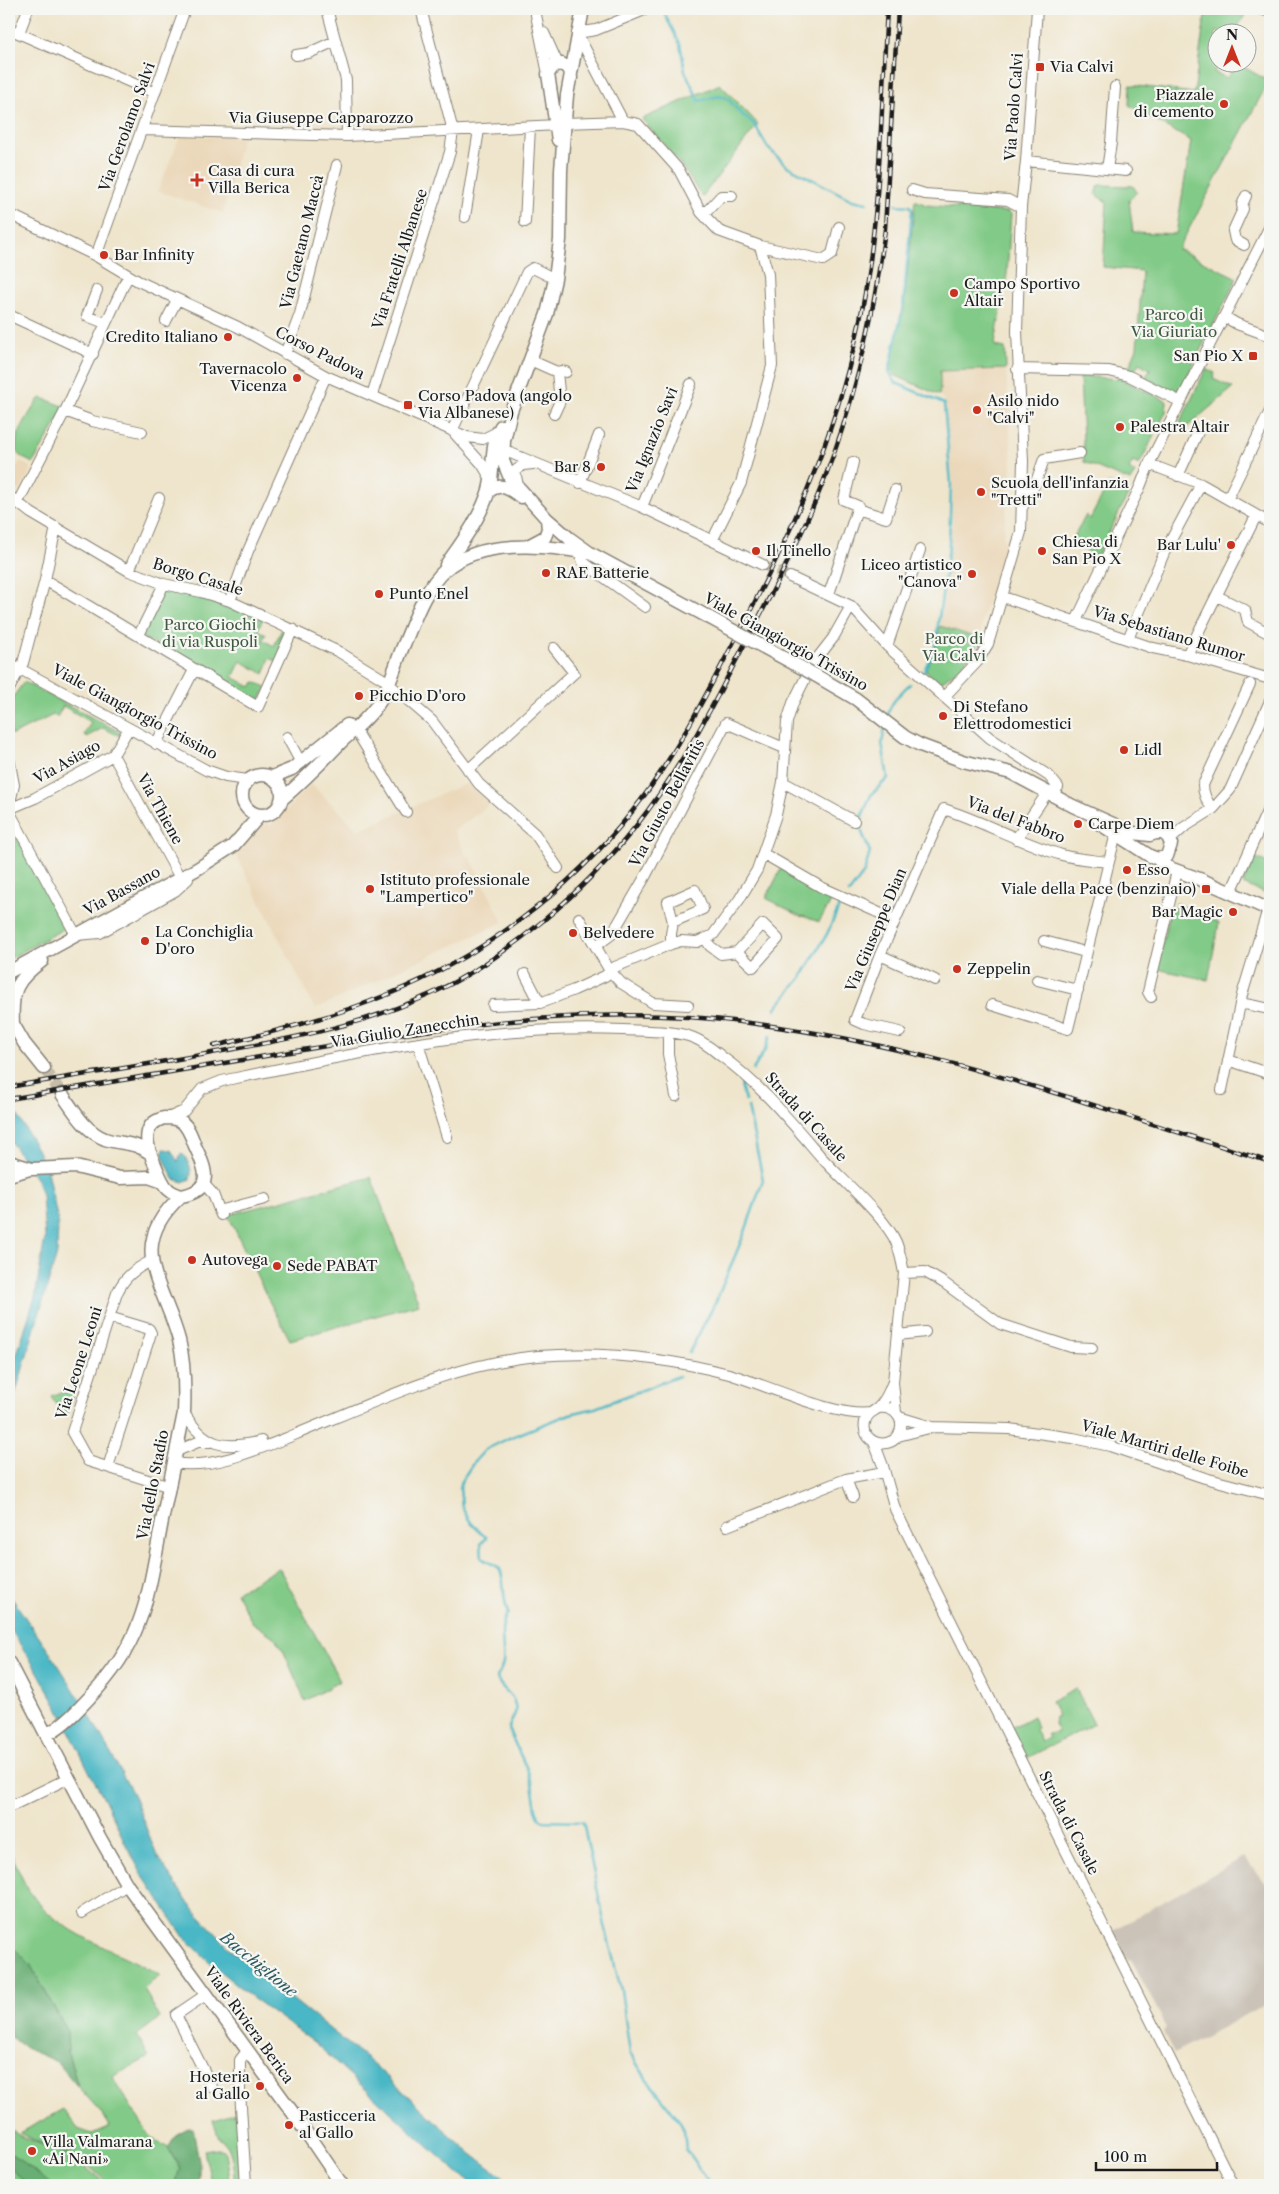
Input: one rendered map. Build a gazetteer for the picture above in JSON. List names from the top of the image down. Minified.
{"streets":{"main road":["Viale Giangiorgio Trissino","Via Bassano","Via dello Stadio","Viale Riviera Berica"],"street":["Via Paolo Calvi","Via Giuseppe Capparozzo","Via Gerolamo Salvi","Via Gaetano Maccà","Via Fratelli Albanese","Corso Padova","Via Ignazio Savi","Borgo Casale","Via Sebastiano Rumor","Via Asiago","Via Giusto Bellavitis","Via Thiene","Via del Fabbro","Via Giuseppe Dian","Via Giulio Zanecchin","Strada di Casale","Via Leone Leoni","Viale Martiri delle Foibe"]},"crossings":[["Via Paolo Calvi","Via Sebastiano Rumor"],["Via Giuseppe Capparozzo","Via Gerolamo Salvi"],["Via Giuseppe Capparozzo","Via Fratelli Albanese"],["Via Gerolamo Salvi","Corso Padova"],["Via Gaetano Maccà","Corso Padova"],["Via Fratelli Albanese","Corso Padova"],["Corso Padova","Viale Giangiorgio Trissino"],["Borgo Casale","Viale Giangiorgio Trissino"],["Viale Giangiorgio Trissino","Via Asiago"],["Viale Giangiorgio Trissino","Via Bassano"],["Via Asiago","Via Thiene"],["Via Thiene","Via Bassano"],["Via del Fabbro","Via Giuseppe Dian"],["Via Giulio Zanecchin","Strada di Casale"],["Via Giulio Zanecchin","Via dello Stadio"],["Strada di Casale","Viale Martiri delle Foibe"],["Via Leone Leoni","Via dello Stadio"],["Via dello Stadio","Viale Riviera Berica"]],"water":["Bacchiglione"],"parks":["Parco di Via Giuriato","Parco Giochi di via Ruspoli","Parco di Via Calvi"],"places":{"transit":["Via Calvi","San Pio X","Corso Padova (angolo Via Albanese)","Viale della Pace (benzinaio)"],"other":["Piazzale di cemento","Bar Infinity","Campo Sportivo Altair","Credito Italiano","Tavernacolo Vicenza","Asilo nido \"Calvi\"","Palestra Altair","Bar 8","Scuola dell'infanzia \"Tretti\"","Bar Lulu'","Il Tinello","Chiesa di San Pio X","RAE Batterie","Liceo artistico \"Canova\"","Punto Enel","Picchio D'oro","Di Stefano Elettrodomestici","Lidl","Carpe Diem","Esso","Istituto professionale \"Lampertico\"","Bar Magic","Belvedere","La Conchiglia D'oro","Zeppelin","Autovega","Sede PABAT","Hosteria al Gallo","Pasticceria al Gallo","Villa Valmarana «Ai Nani»"],"health":["Casa di cura Villa Berica"]},"scale_bar":"100 m","north":"top"}
